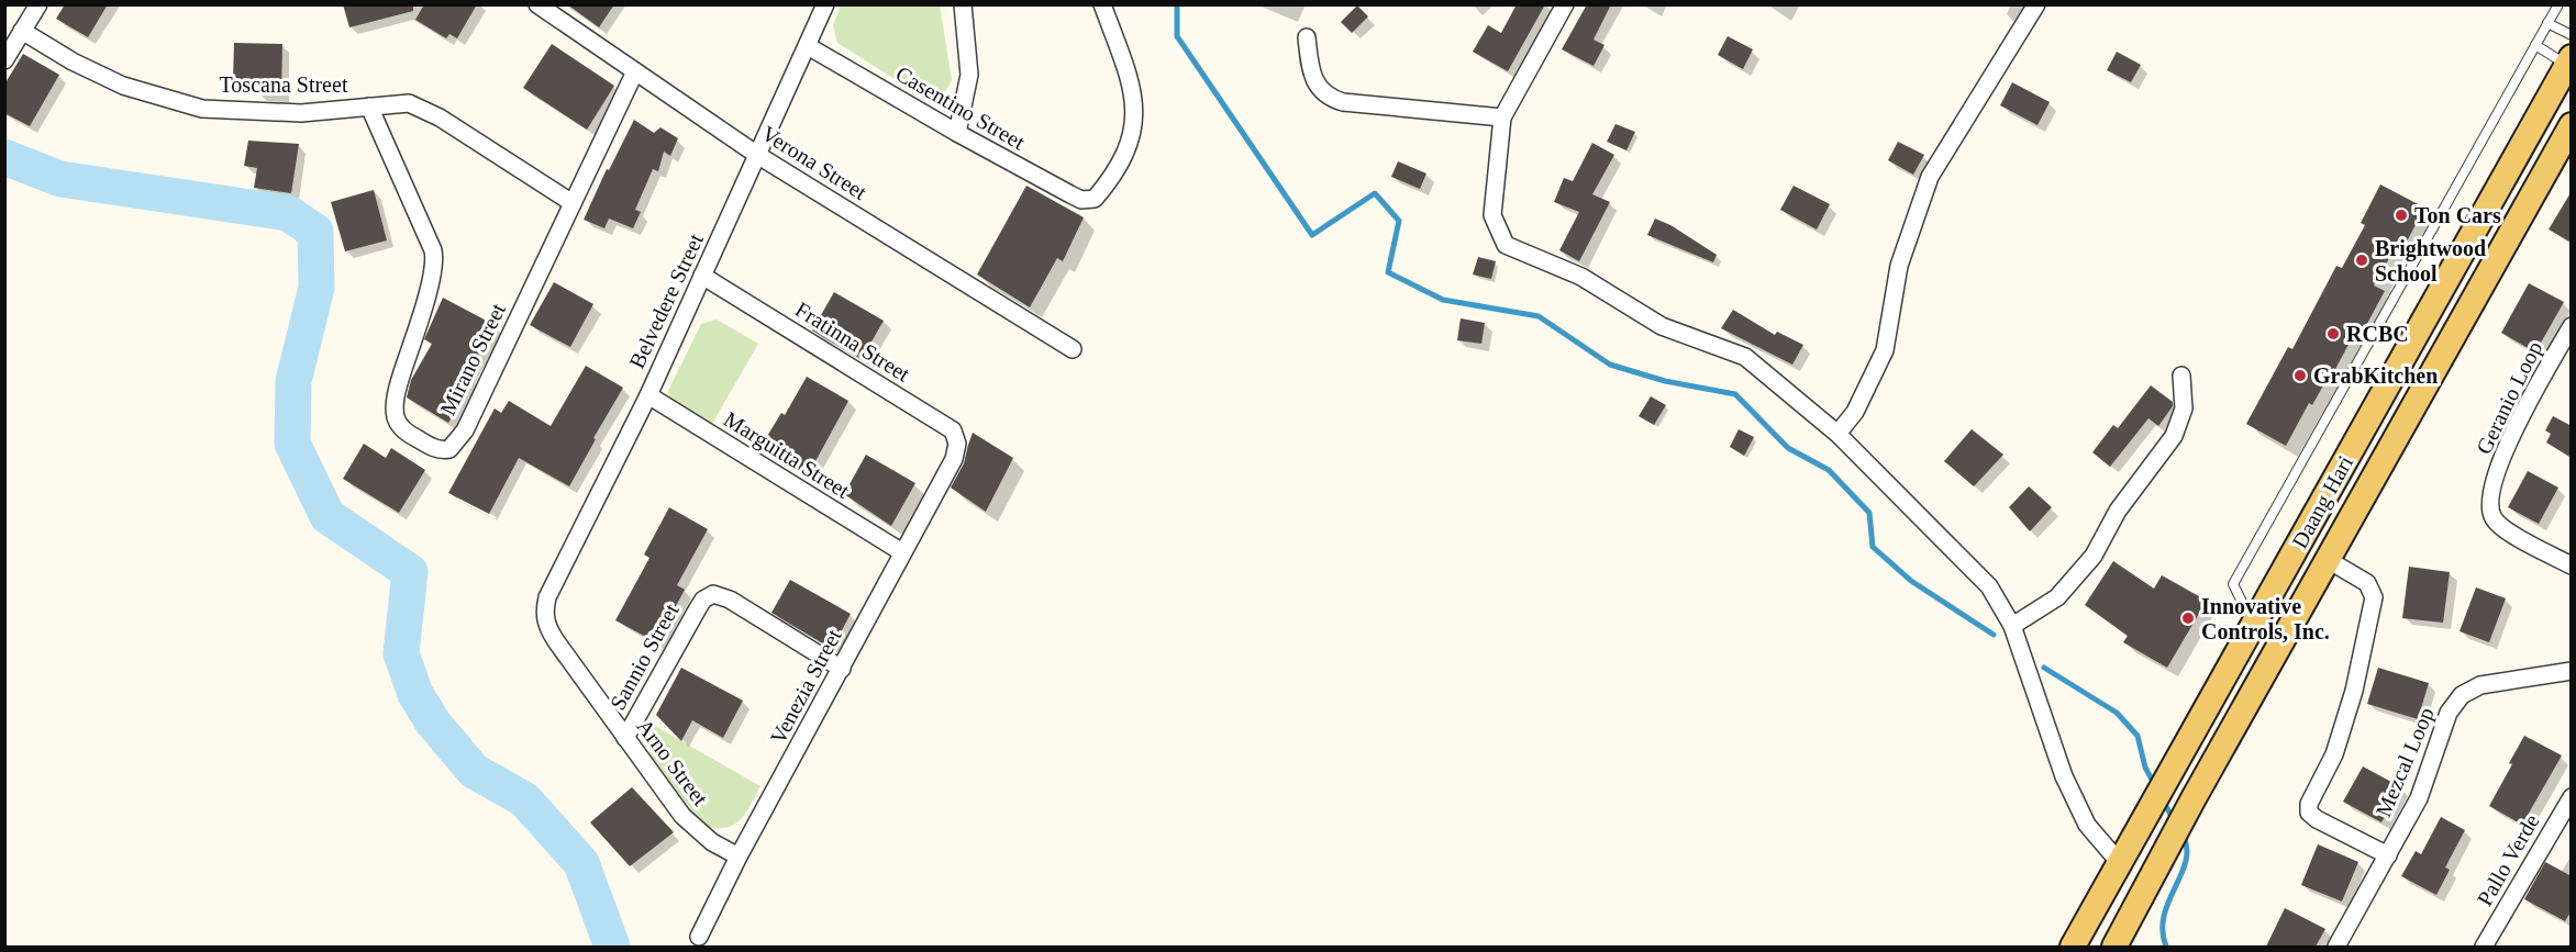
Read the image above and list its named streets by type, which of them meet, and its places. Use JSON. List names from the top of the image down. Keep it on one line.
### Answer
{"streets":{"main road":["Daang Hari"],"street":["Toscana Street","Casentino Street","Verona Street","Belvedere Street","Fratinna Street","Mirano Street","Geranio Loop","Marguitta Street","Sannio Street","Venezia Street","Arno Street","Mezcal Loop","Pallo Verde"]},"crossings":[["Toscana Street","Mirano Street"],["Casentino Street","Belvedere Street"],["Verona Street","Belvedere Street"],["Verona Street","Mirano Street"],["Belvedere Street","Fratinna Street"],["Belvedere Street","Marguitta Street"],["Belvedere Street","Arno Street"],["Fratinna Street","Venezia Street"],["Marguitta Street","Venezia Street"],["Sannio Street","Venezia Street"],["Sannio Street","Arno Street"],["Venezia Street","Arno Street"]],"places":["Ton Cars","Brightwood School","RCBC","GrabKitchen","Innovative Controls, Inc."]}
